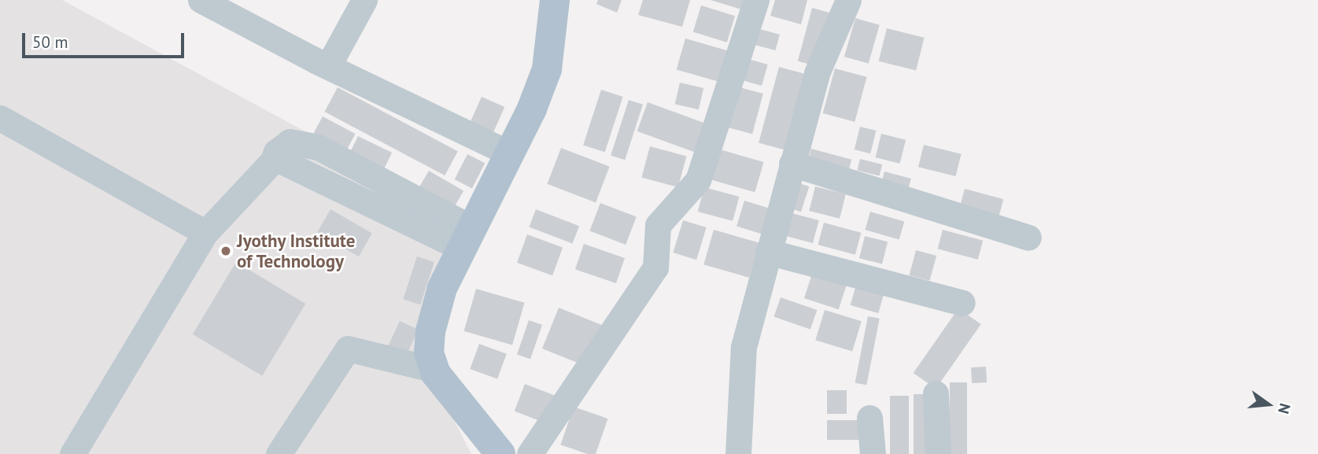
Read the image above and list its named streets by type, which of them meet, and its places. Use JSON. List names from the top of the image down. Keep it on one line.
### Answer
{"places":["Jyothy Institute of Technology"],"scale_bar":"50 m","north":"right"}
